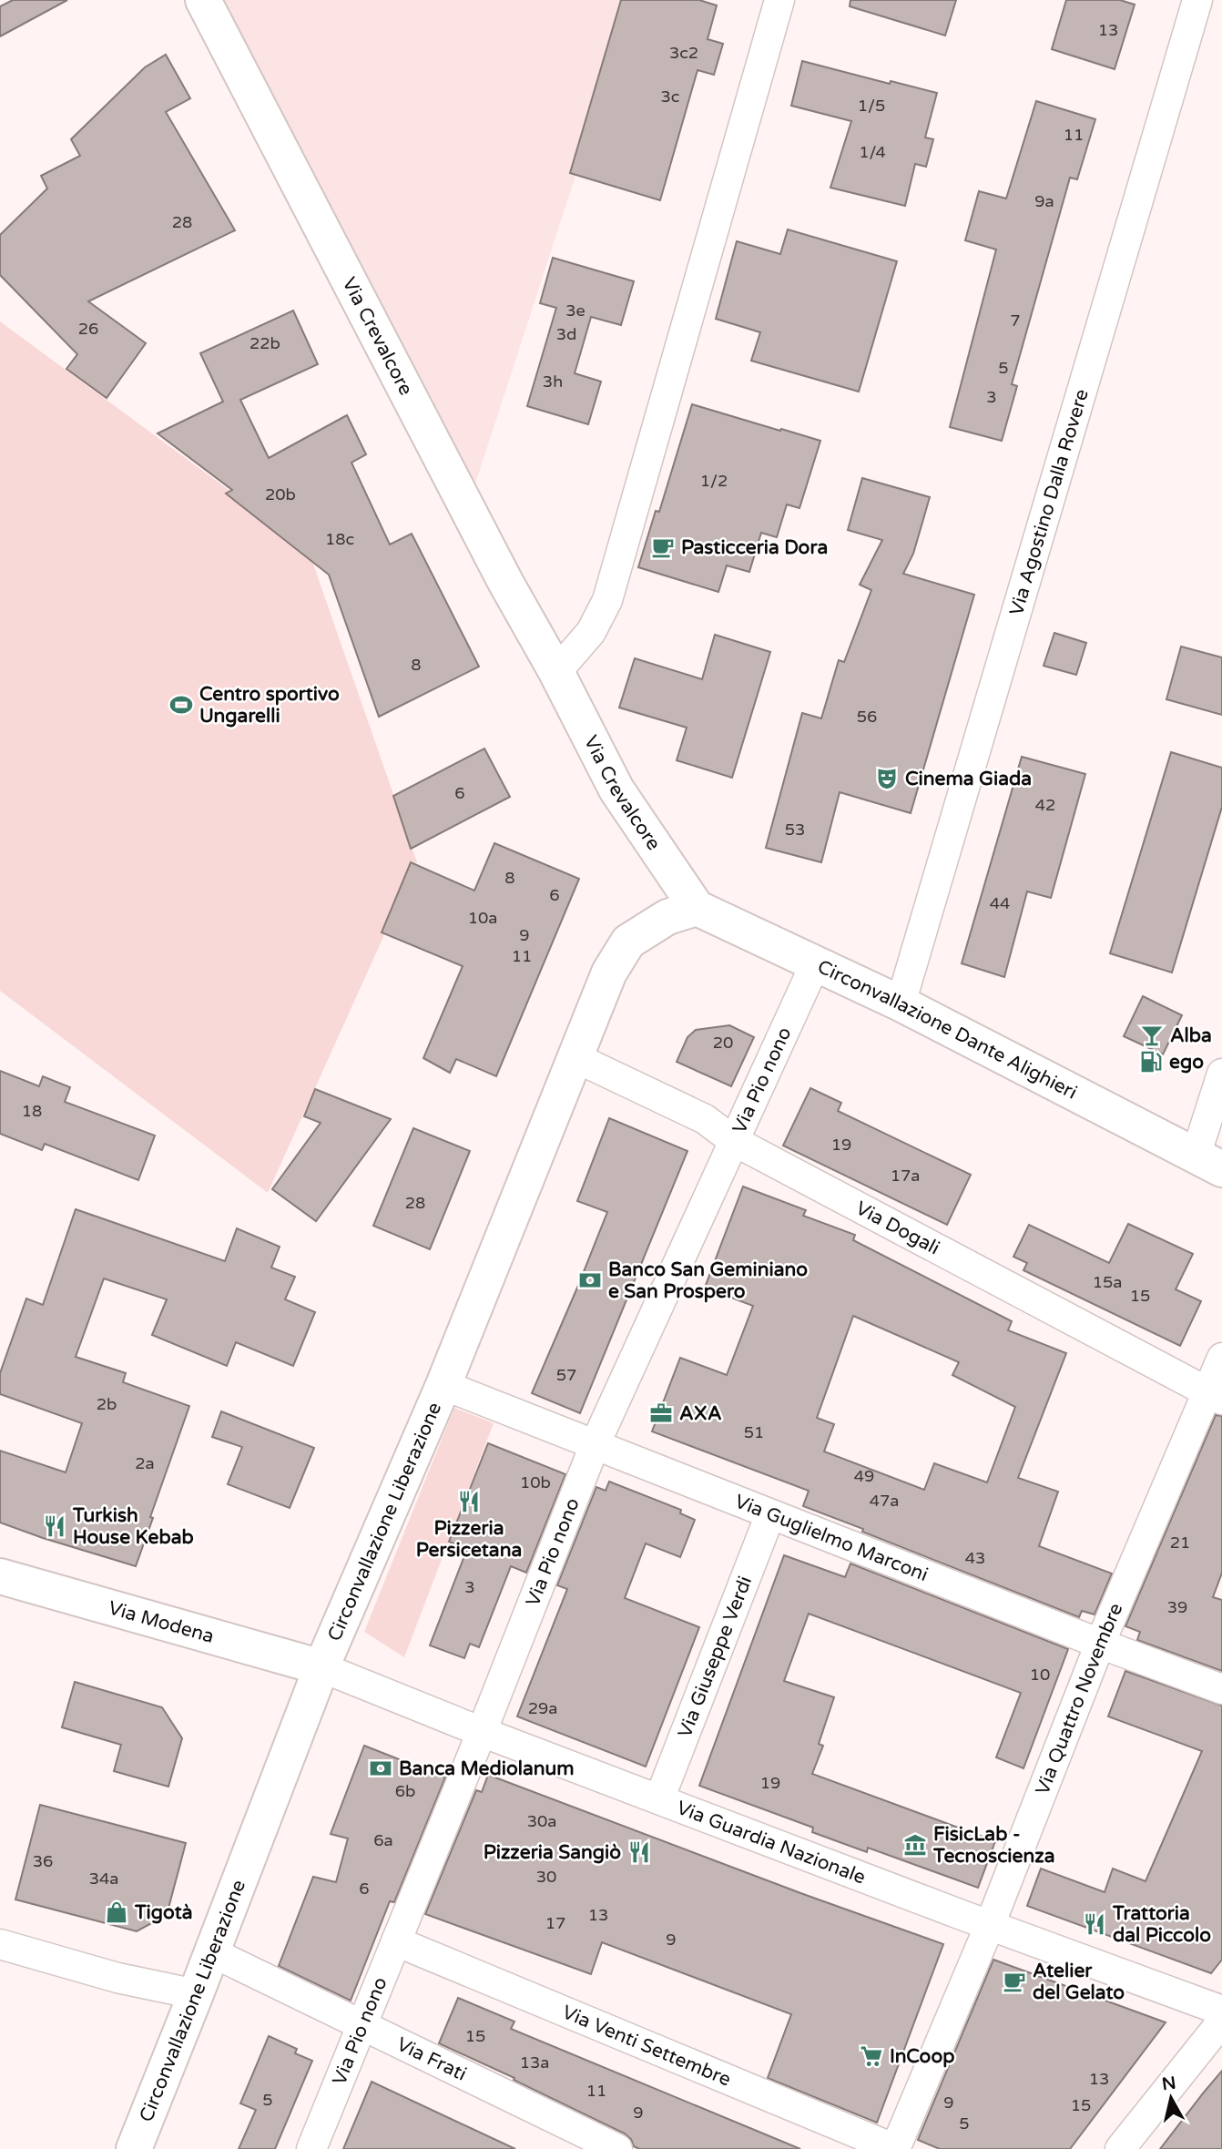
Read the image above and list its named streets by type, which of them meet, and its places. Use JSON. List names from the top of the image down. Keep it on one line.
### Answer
{"streets":{"main road":["Via Crevalcore","Circonvallazione Dante Alighieri","Circonvallazione Liberazione","Via Modena"],"street":["Via Agostino Dalla Rovere","Via Pio nono","Via Dogali","Via Guglielmo Marconi","Via Giuseppe Verdi","Via Quattro Novembre","Via Guardia Nazionale","Via Venti Settembre","Via Frati"]},"crossings":[["Via Crevalcore","Circonvallazione Dante Alighieri"],["Via Crevalcore","Circonvallazione Liberazione"],["Via Agostino Dalla Rovere","Circonvallazione Dante Alighieri"],["Circonvallazione Dante Alighieri","Via Pio nono"],["Circonvallazione Dante Alighieri","Circonvallazione Liberazione"],["Via Pio nono","Via Dogali"],["Via Pio nono","Via Guglielmo Marconi"],["Via Pio nono","Via Guardia Nazionale"],["Via Pio nono","Via Venti Settembre"],["Via Pio nono","Via Frati"],["Via Dogali","Circonvallazione Liberazione"],["Via Dogali","Via Quattro Novembre"],["Circonvallazione Liberazione","Via Guglielmo Marconi"],["Circonvallazione Liberazione","Via Modena"],["Circonvallazione Liberazione","Via Guardia Nazionale"],["Circonvallazione Liberazione","Via Frati"],["Via Guglielmo Marconi","Via Giuseppe Verdi"],["Via Guglielmo Marconi","Via Quattro Novembre"],["Via Modena","Via Guardia Nazionale"],["Via Giuseppe Verdi","Via Guardia Nazionale"],["Via Quattro Novembre","Via Guardia Nazionale"],["Via Quattro Novembre","Via Venti Settembre"]],"places":{"cafe":["Pasticceria Dora","Atelier del Gelato"],"sports":["Centro sportivo Ungarelli"],"theatre":["Cinema Giada"],"bar":["Alba"],"fuel station":["ego"],"bank":["Banco San Geminiano e San Prospero","Banca Mediolanum"],"office":["AXA"],"restaurant":["Pizzeria Persicetana","Turkish House Kebab","Pizzeria Sangiò","Trattoria dal Piccolo"],"museum":["FisicLab - Tecnoscienza"],"shop":["Tigotà"],"supermarket":["InCoop"]},"house_numbers":["13","3c2","3c","1/5","11","1/4","9a","28","3e","7","26","3d","22b","5","3h","3","1/2","20b","18c","8","56","6","42","53","8","6","44","10a","9","11","20","18","19","17a","28","15a","15","57","2b","51","2a","49","10b","47a","21","43","3","39","10","29a","19","6b","30a","6a","36","30","34a","6","13","17","9","15","13a","13","11","5","9","15","9","5"],"north":"top"}
